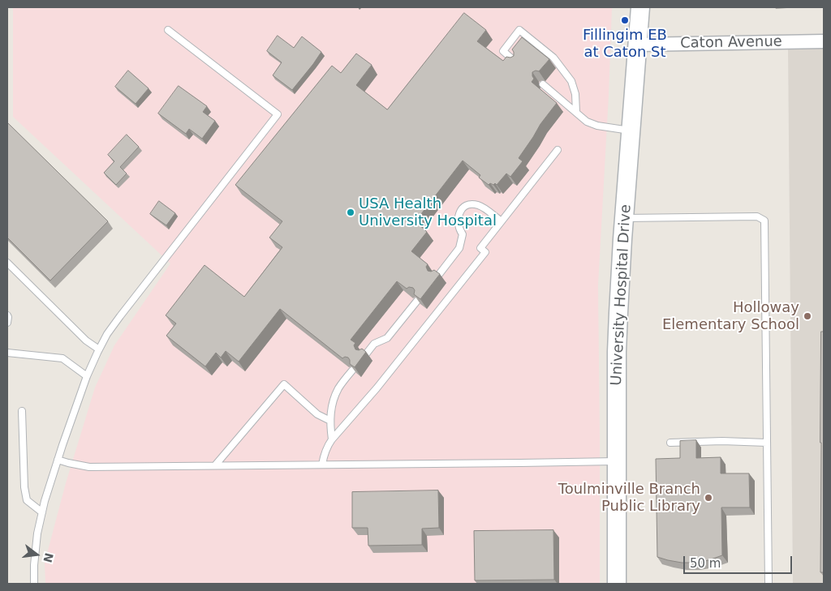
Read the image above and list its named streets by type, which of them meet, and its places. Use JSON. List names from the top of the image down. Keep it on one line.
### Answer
{"streets":{"street":["Caton Avenue","University Hospital Drive"]},"crossings":[["Caton Avenue","University Hospital Drive"]],"places":["Fillingim EB at Caton St","USA Health University Hospital","Holloway Elementary School","Toulminville Branch Public Library"],"scale_bar":"50 m","north":"right"}
